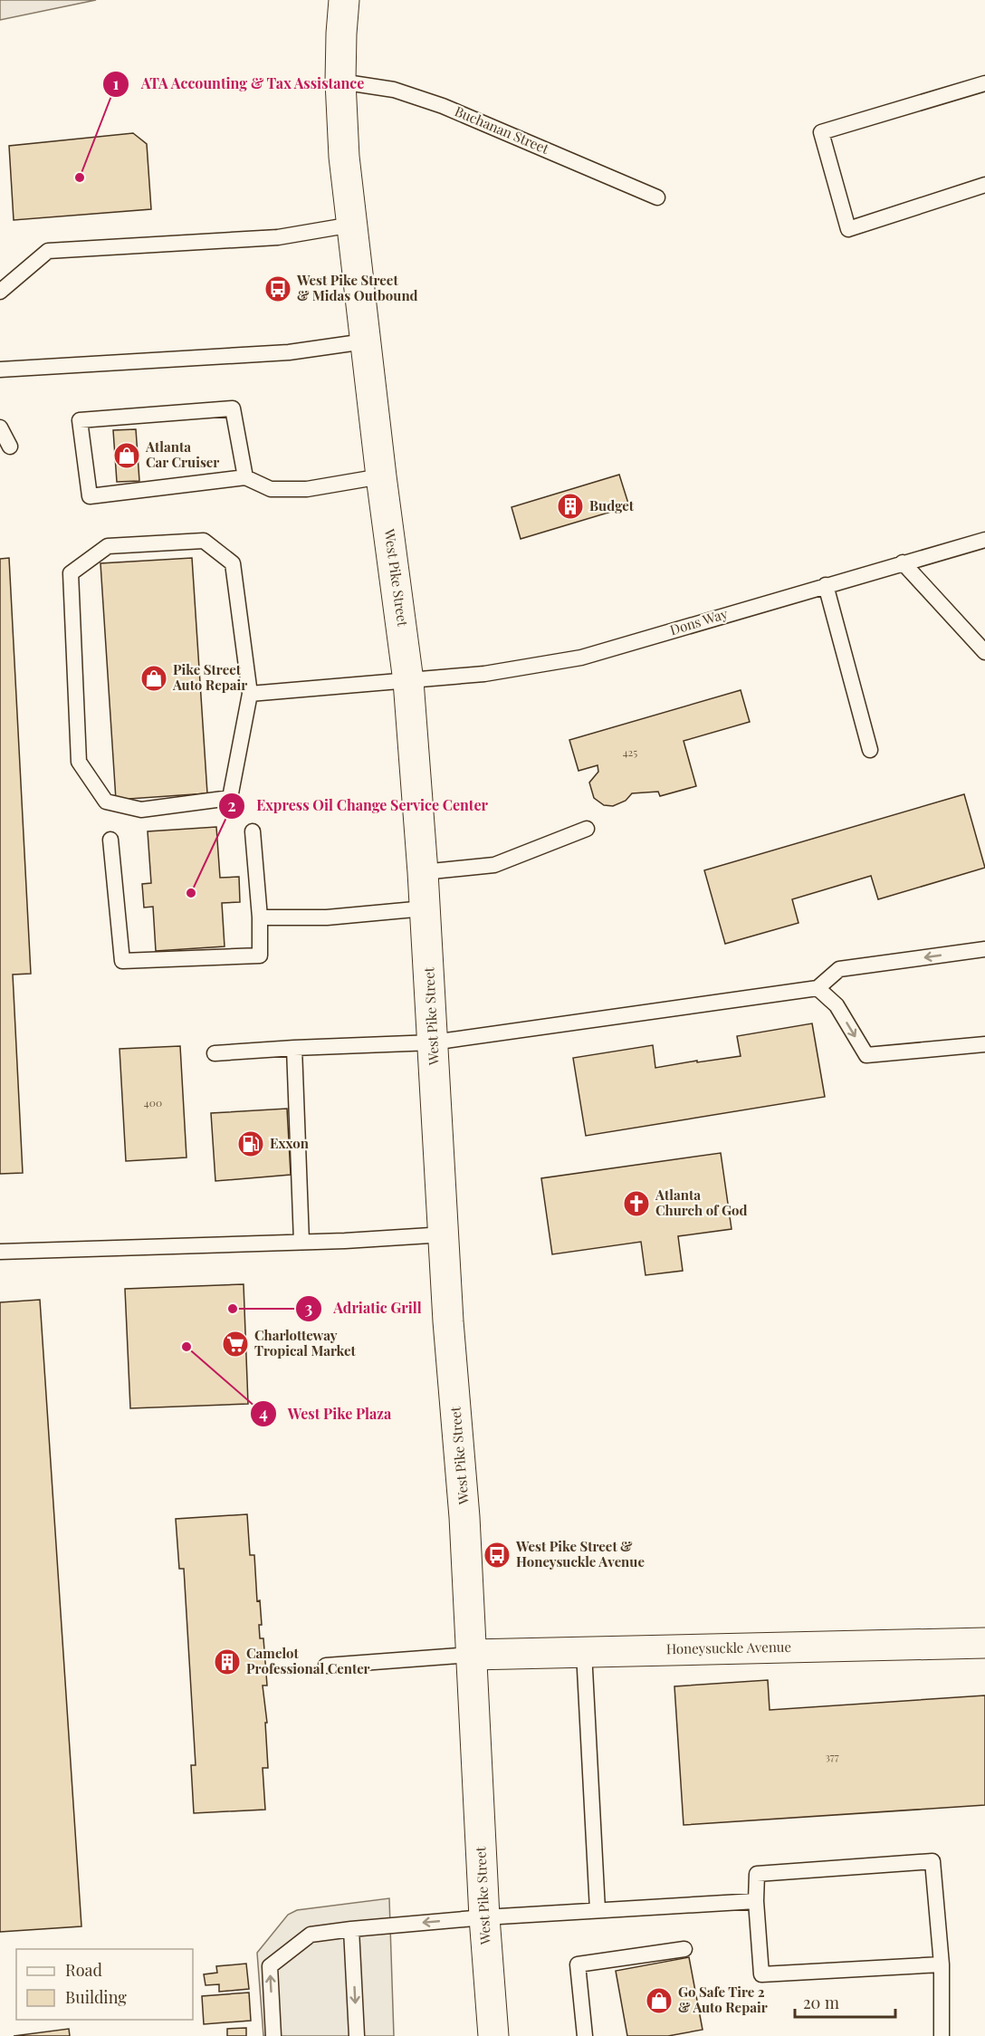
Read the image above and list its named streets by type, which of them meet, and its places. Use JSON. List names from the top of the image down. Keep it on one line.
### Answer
{"streets":{"main road":["West Pike Street","Honeysuckle Avenue"],"lane":["Buchanan Street","Dons Way"]},"crossings":[["Buchanan Street","West Pike Street"],["West Pike Street","Dons Way"],["West Pike Street","Honeysuckle Avenue"]],"places":{"other":["ATA Accounting & Tax Assistance","Express Oil Change Service Center","Adriatic Grill","West Pike Plaza"],"bus stop":["West Pike Street & Midas Outbound","West Pike Street & Honeysuckle Avenue"],"shop":["Atlanta Car Cruiser","Pike Street Auto Repair","Go Safe Tire 2 & Auto Repair"],"building":["Budget","Camelot Professional Center"],"fuel station":["Exxon"],"church":["Atlanta Church of God"],"supermarket":["Charlotteway Tropical Market"]},"house_numbers":["425","400","377"],"legend":["Road","Building"],"scale_bar":"20 m"}
